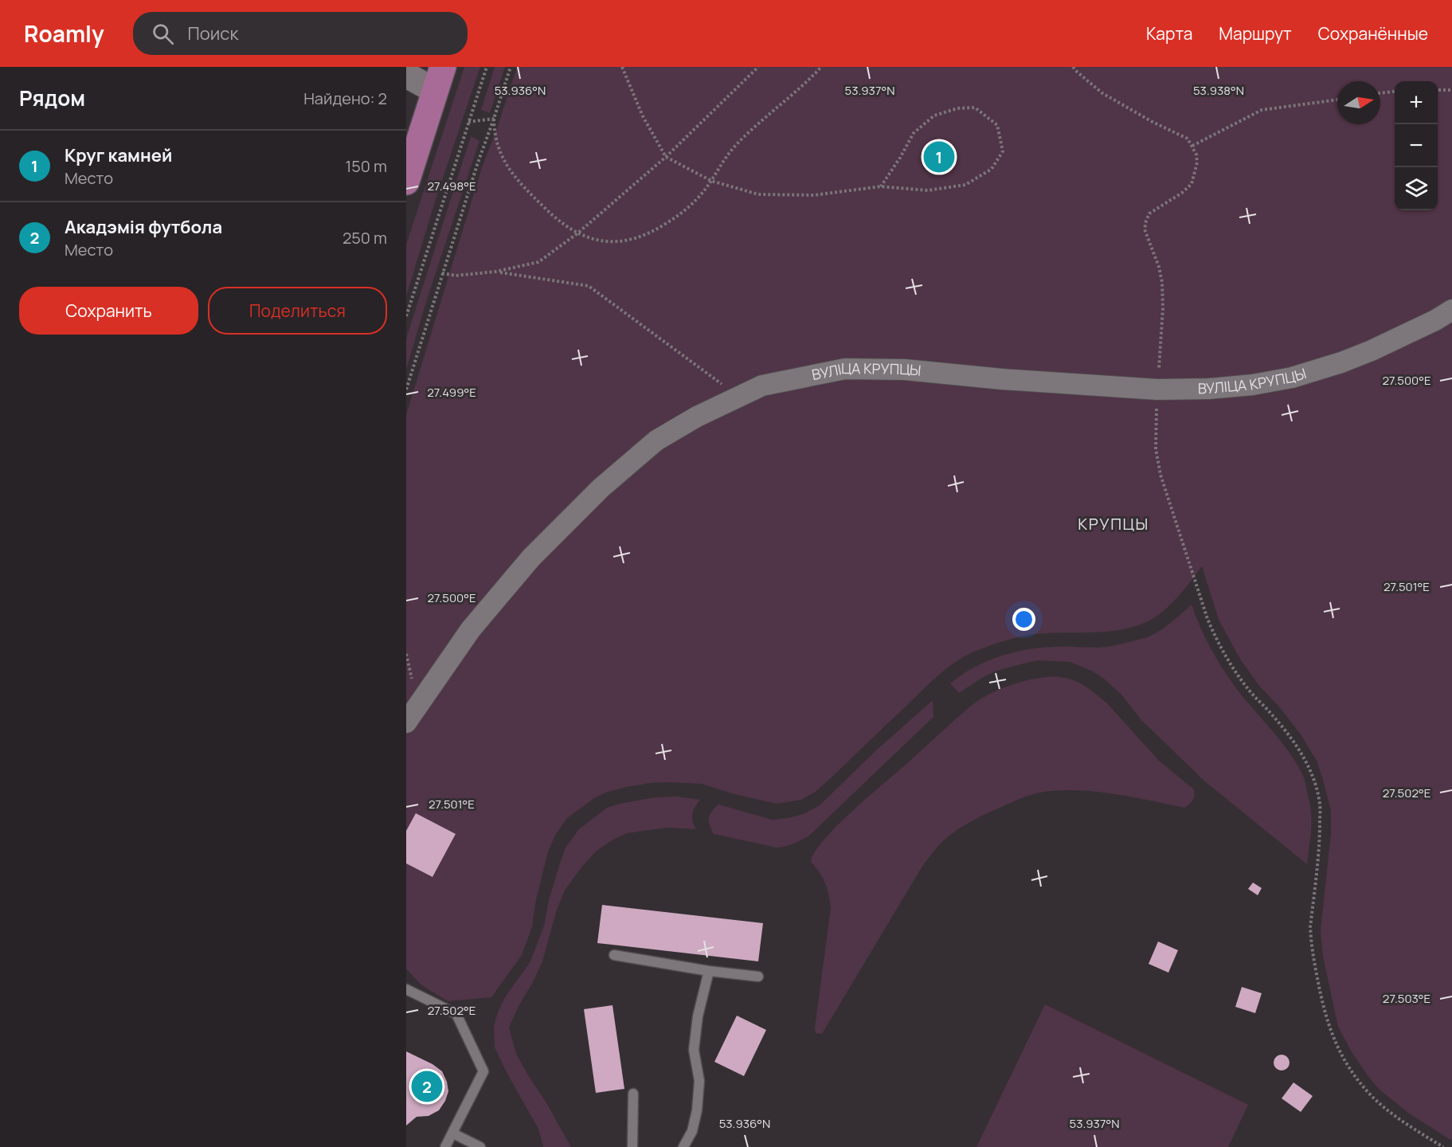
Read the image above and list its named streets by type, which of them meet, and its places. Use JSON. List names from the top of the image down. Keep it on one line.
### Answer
{"streets":{"street":["ВУЛІЦА КРУПЦЫ"]},"districts":["КРУПЦЫ"],"north":"right","page":{"header":"Roamly","search":"Поиск","nav":["Карта","Маршрут","Сохранённые"],"heading":["Рядом","Найдено: 2"],"map_buttons":["+","−"],"list":[{"mark":"1","name":"Круг камней","note":"Место","value":"150 m"},{"mark":"2","name":"Акадэмія футбола","note":"Место","value":"250 m"}],"pins":["1","2"],"buttons":["Сохранить","Поделиться"]},"coordinates":["53.936°N","53.937°N","53.938°N","27.498°E","27.500°E","27.499°E","27.501°E","27.502°E","27.503°E"]}
